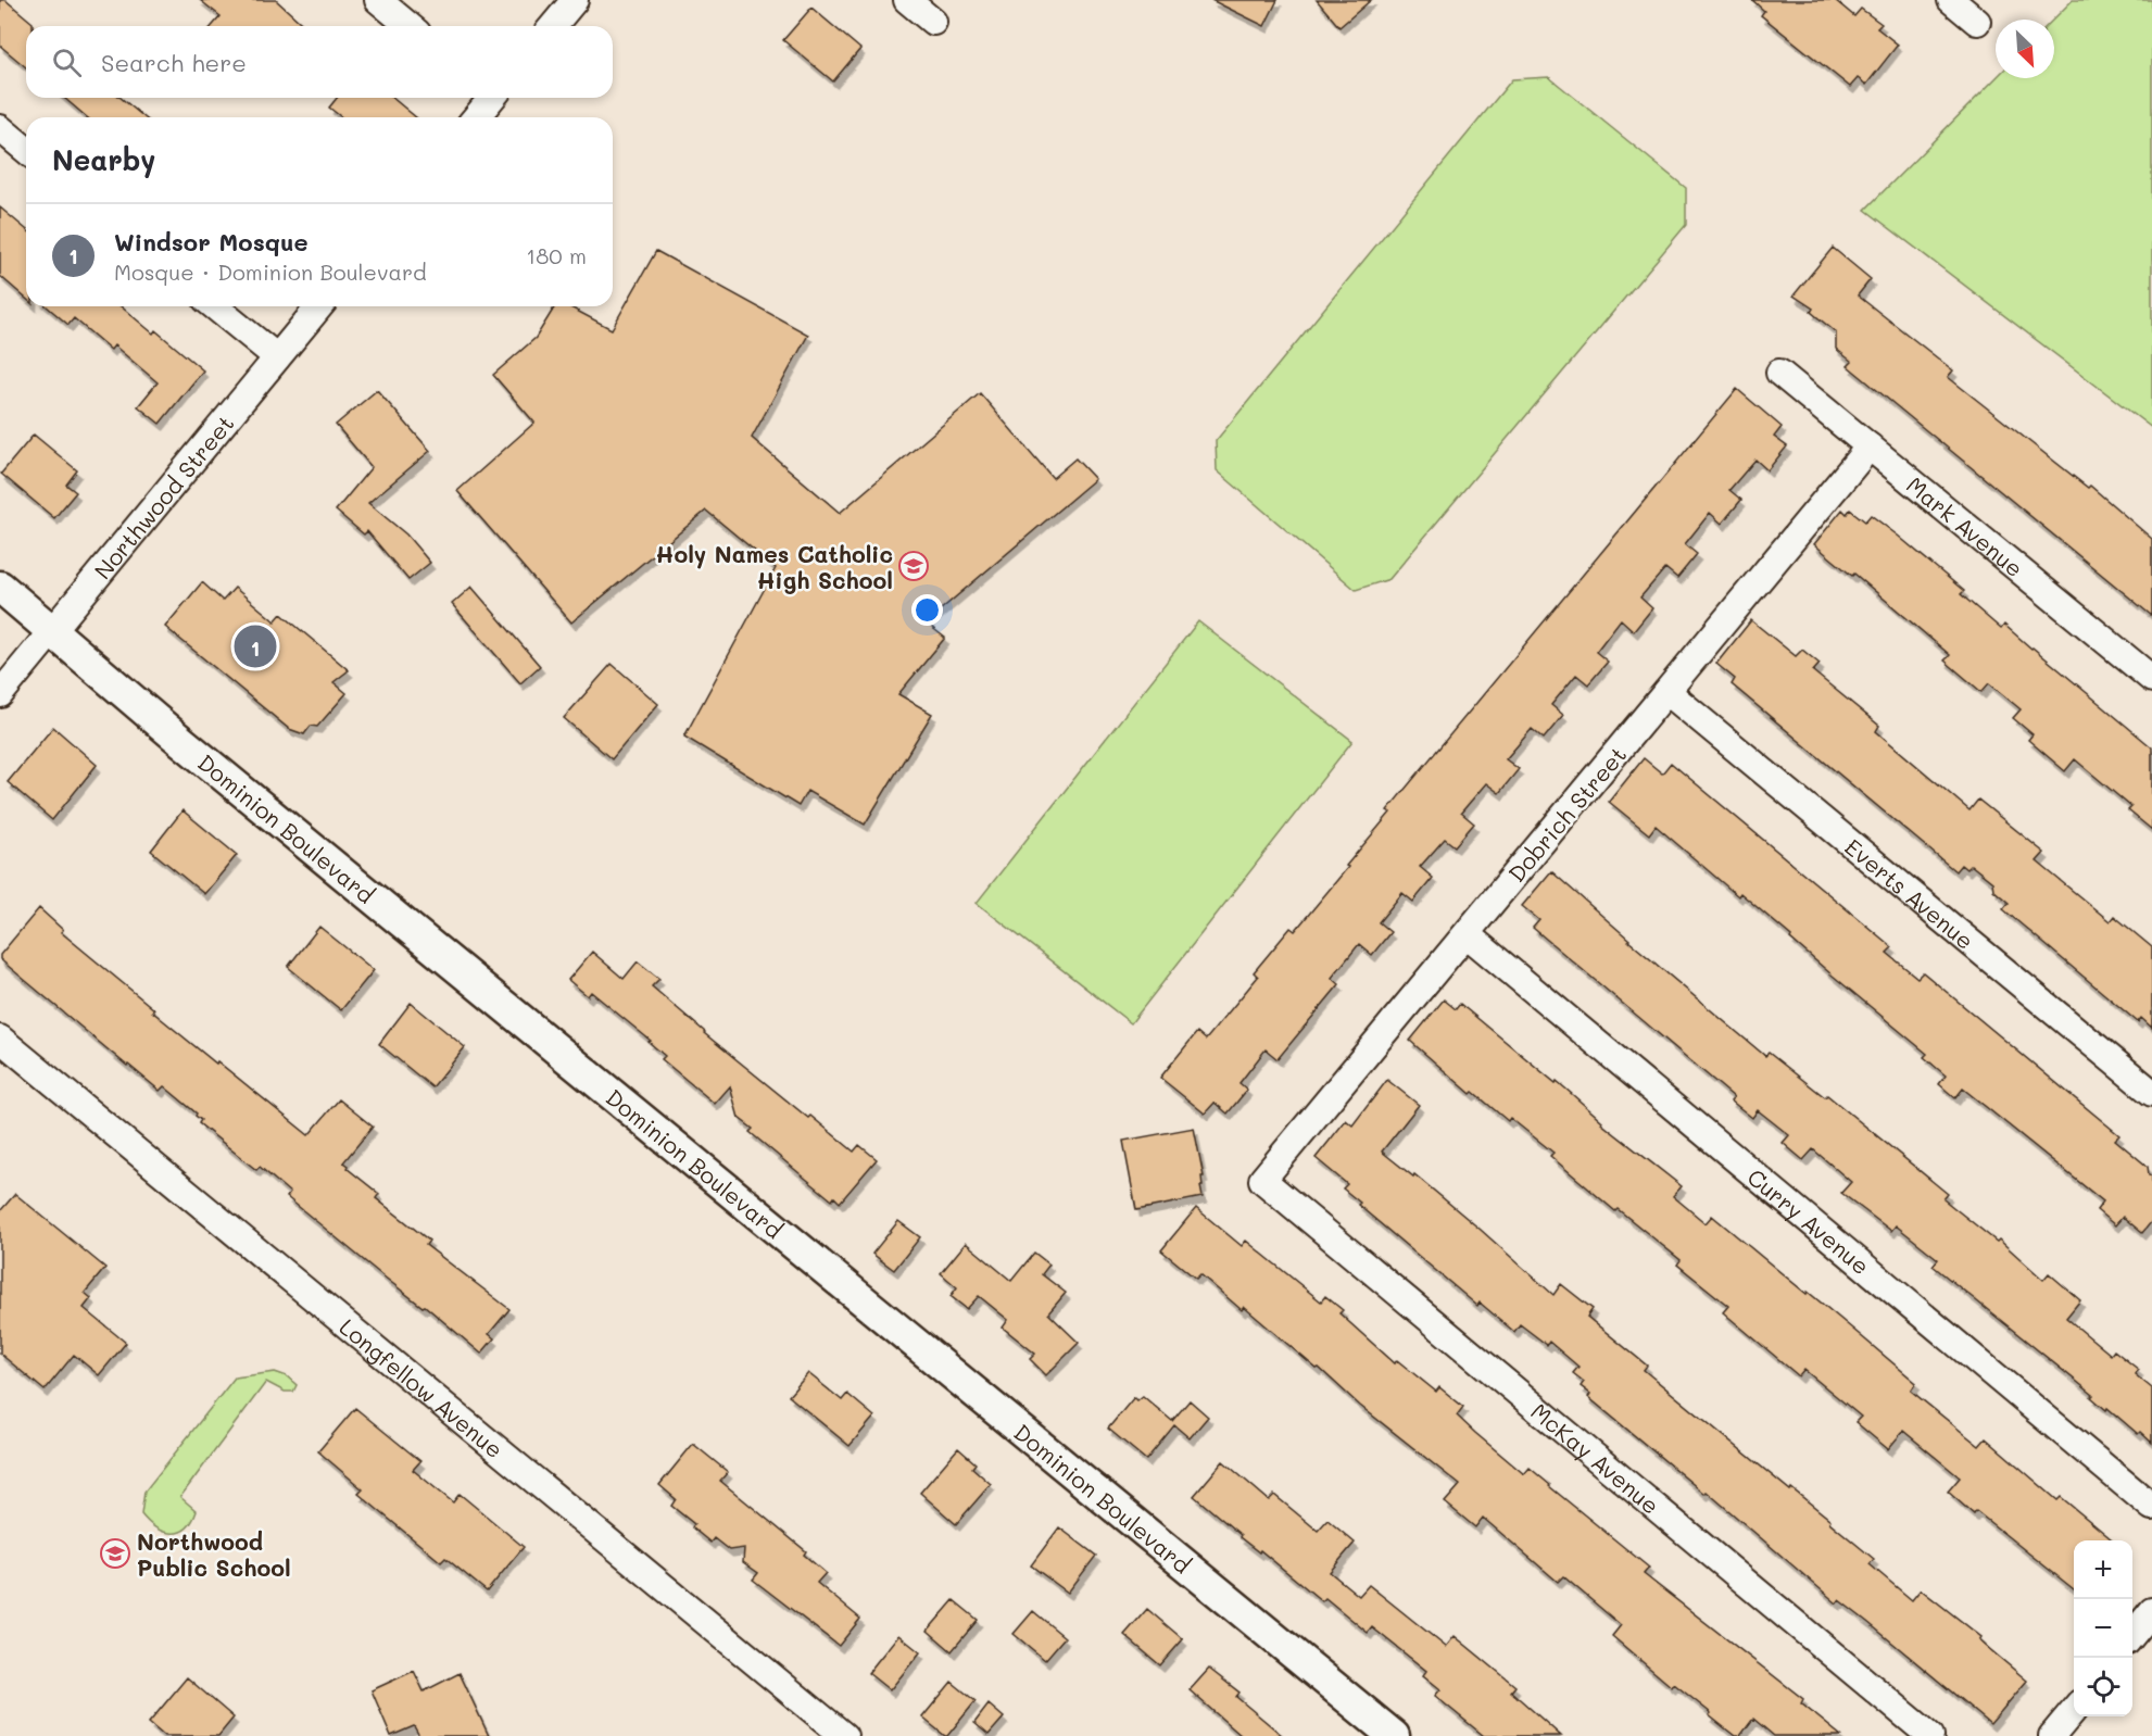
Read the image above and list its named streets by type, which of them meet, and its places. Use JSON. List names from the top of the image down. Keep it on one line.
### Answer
{"streets":{"street":["Northwood Street","Mark Avenue","Dobrich Street","Dominion Boulevard","Everts Avenue","Curry Avenue","Longfellow Avenue","McKay Avenue"]},"crossings":[["Northwood Street","Dominion Boulevard"],["Mark Avenue","Dobrich Street"],["Dobrich Street","Everts Avenue"],["Dobrich Street","Curry Avenue"],["Dobrich Street","McKay Avenue"]],"places":{"school or university":["Holy Names Catholic High School","Northwood Public School"]},"north":"bottom right","page":{"search":"Search here","heading":"Nearby","list":[{"mark":"1","name":"Windsor Mosque","note":"Mosque · Dominion Boulevard","value":"180 m"}],"pins":"1","map_buttons":["+","−"]}}
